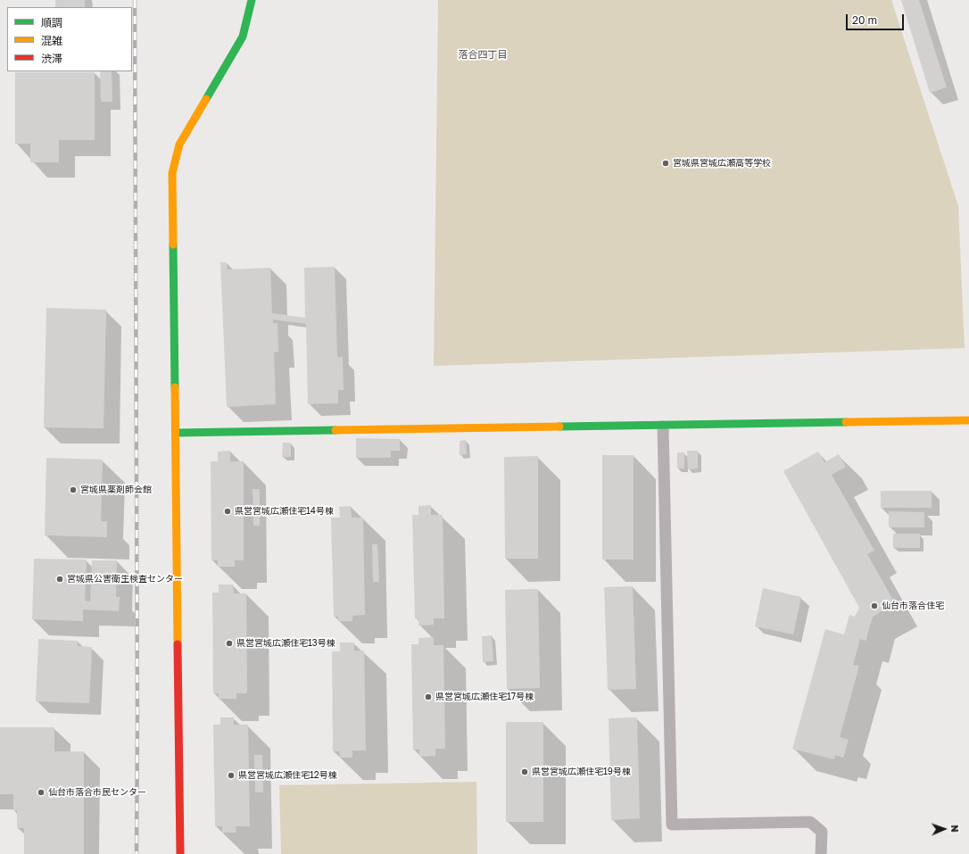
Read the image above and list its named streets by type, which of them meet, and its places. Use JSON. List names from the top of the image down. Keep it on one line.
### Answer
{"districts":["落合四丁目"],"places":["宮城県宮城広瀬高等学校","宮城県薬剤師会館","県営宮城広瀬住宅14号棟","宮城県公害衛生検査センター","仙台市落合住宅","県営宮城広瀬住宅13号棟","県営宮城広瀬住宅17号棟","県営宮城広瀬住宅19号棟","県営宮城広瀬住宅12号棟","仙台市落合市民センター"],"legend":["順調","混雑","渋滞"],"scale_bar":"20 m","north":"right"}
